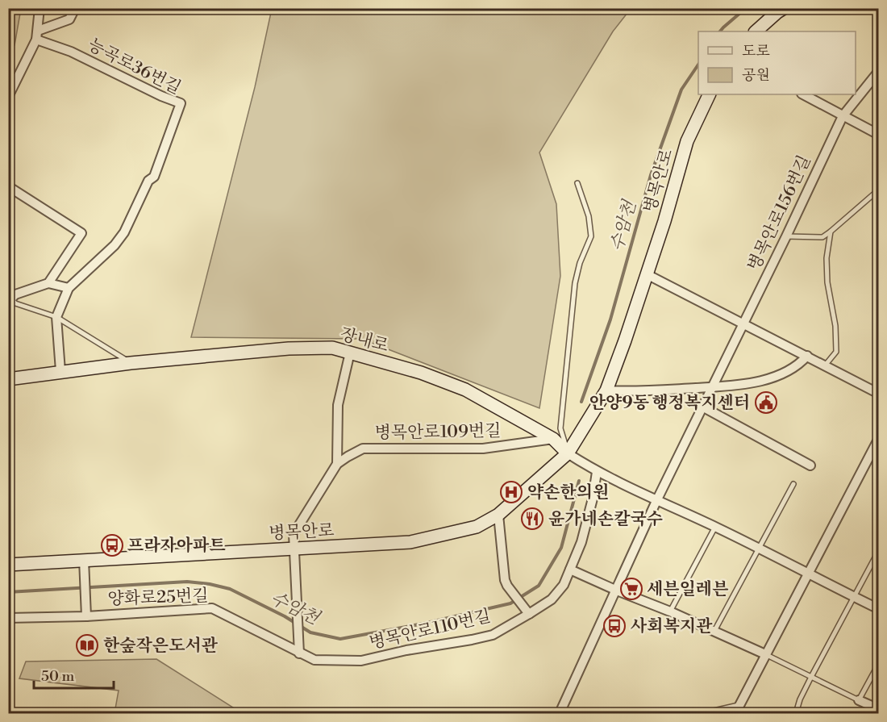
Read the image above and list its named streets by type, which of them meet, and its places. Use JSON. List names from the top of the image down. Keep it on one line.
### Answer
{"streets":{"street":["능곡로36번길","병목안로","병목안로156번길","장내로","병목안로109번길","양화로25번길","병목안로110번길"]},"crossings":[["능곡로36번길","장내로"],["병목안로","장내로"],["병목안로","병목안로109번길"],["장내로","병목안로109번길"],["양화로25번길","병목안로110번길"]],"water":["수암천"],"places":{"public building":["안양9동 행정복지센터"],"hospital":["약손한의원"],"restaurant":["윤가네손칼국수"],"bus stop":["프라자아파트","사회복지관"],"supermarket":["세븐일레븐"],"library":["한숲작은도서관"]},"legend":["도로","공원"],"scale_bar":"50 m"}
